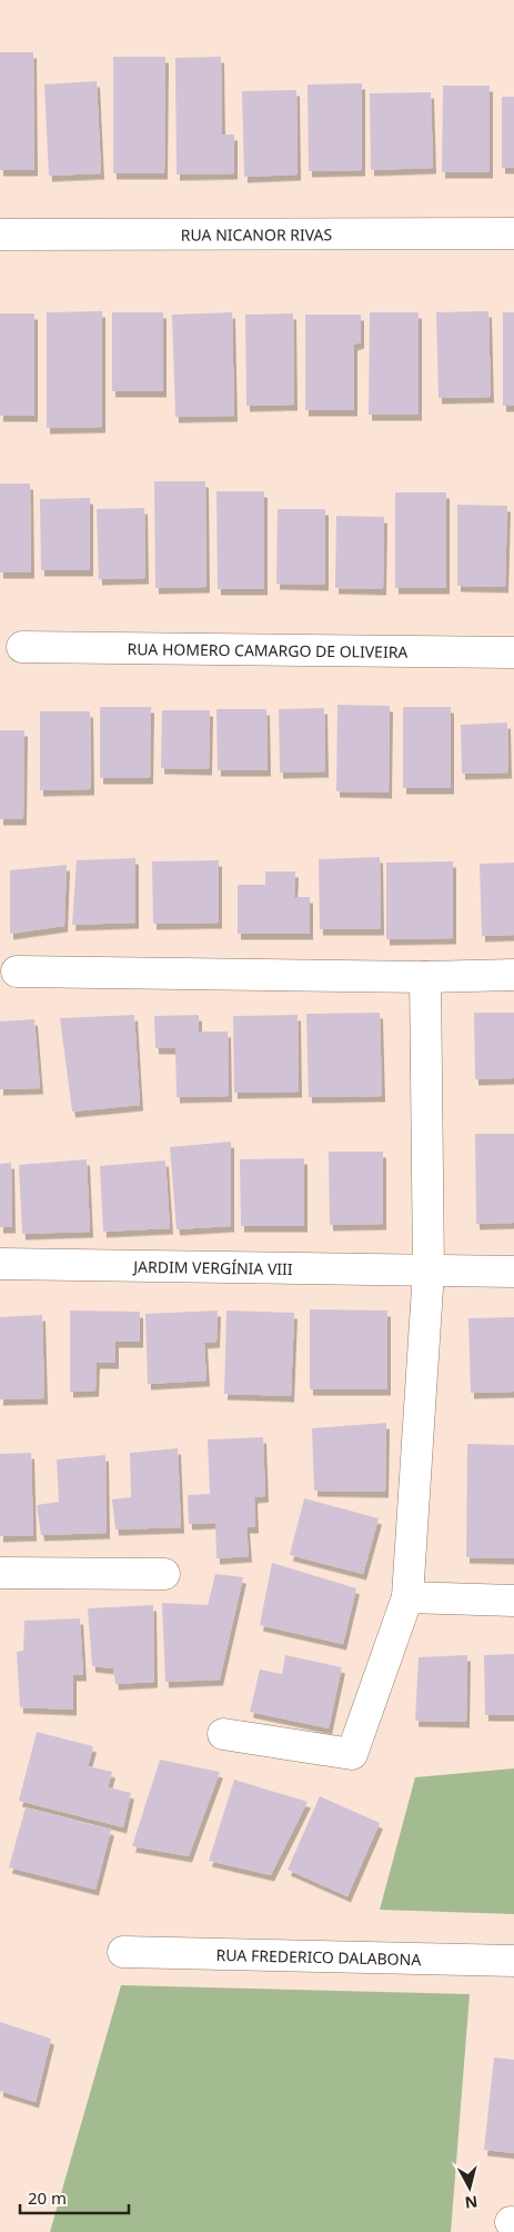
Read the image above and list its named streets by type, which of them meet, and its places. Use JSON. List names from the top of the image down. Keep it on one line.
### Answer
{"streets":{"street":["RUA NICANOR RIVAS","RUA HOMERO CAMARGO DE OLIVEIRA","JARDIM VERGÍNIA VIII","RUA FREDERICO DALABONA"]},"scale_bar":"20 m","north":"bottom"}
